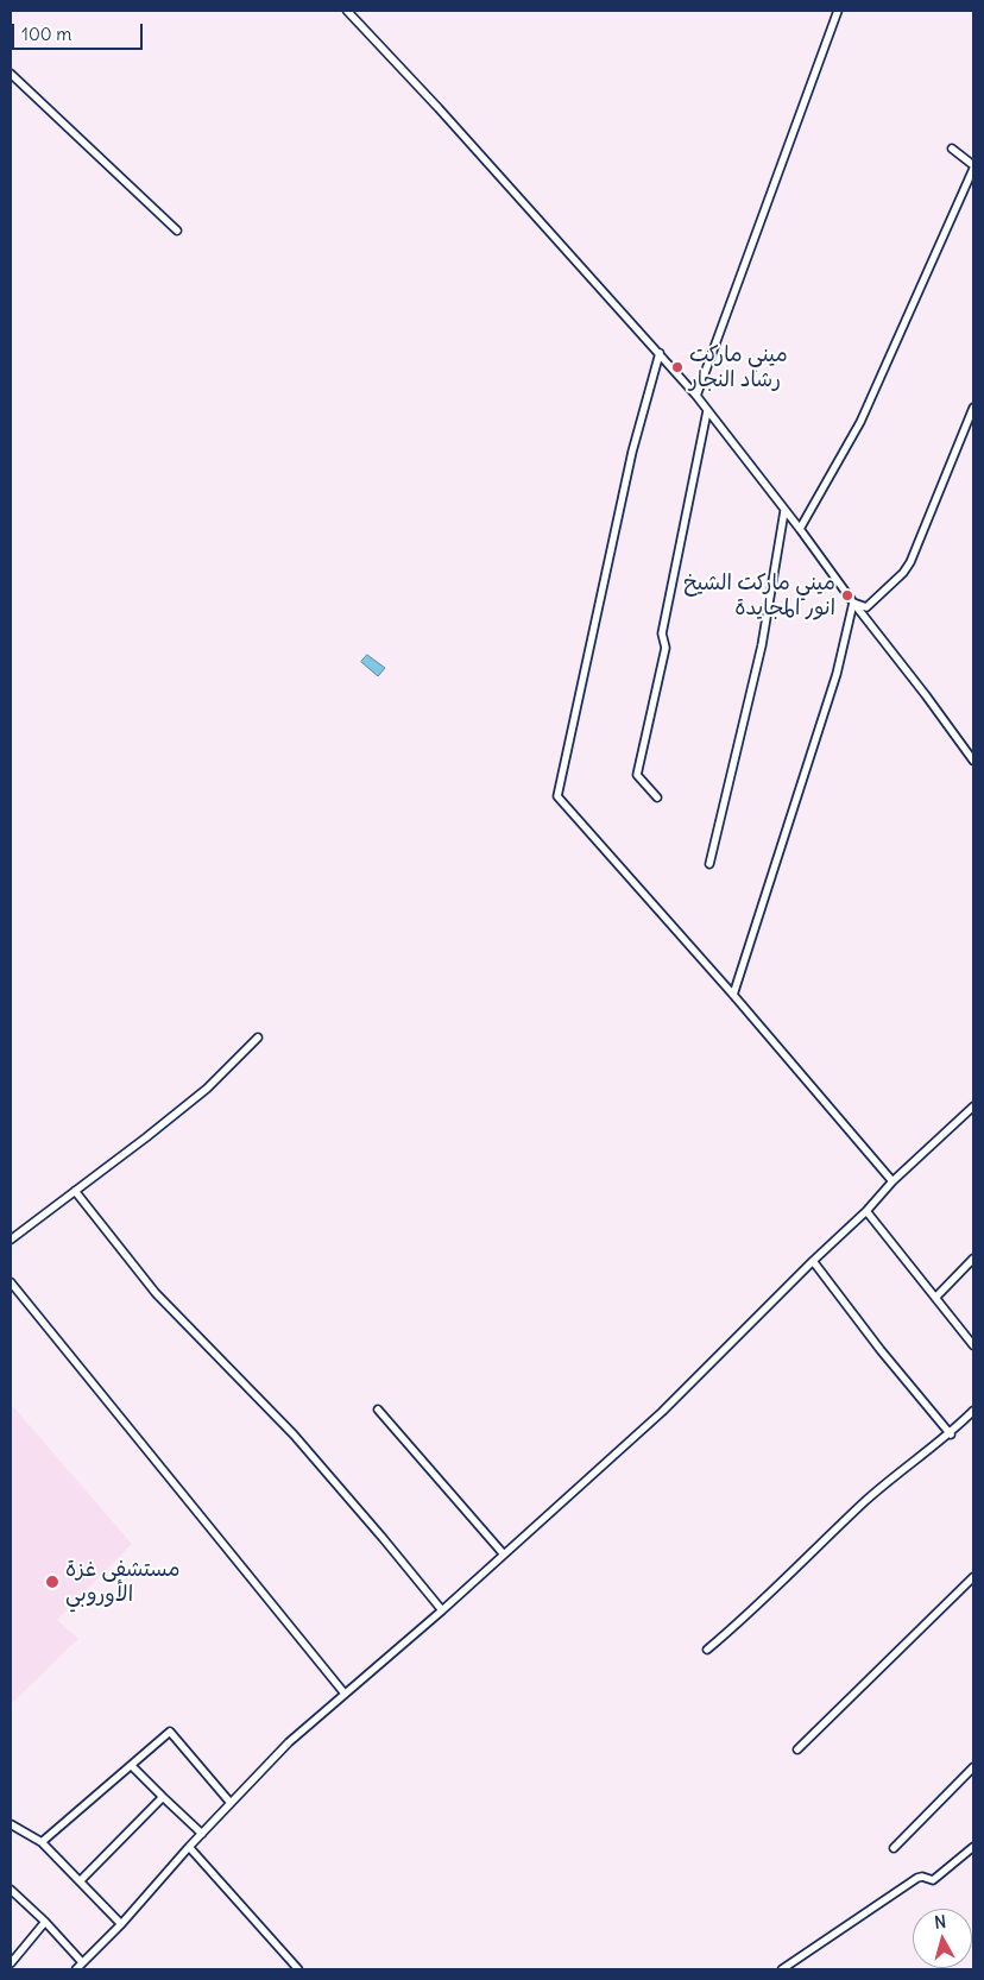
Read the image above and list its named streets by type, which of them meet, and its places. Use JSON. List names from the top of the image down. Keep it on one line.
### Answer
{"places":["ميني ماركت رشاد النجار","ميني ماركت الشيخ انور المجايدة","مستشفى غزة الأوروبي"],"scale_bar":"100 m","north":"top"}
